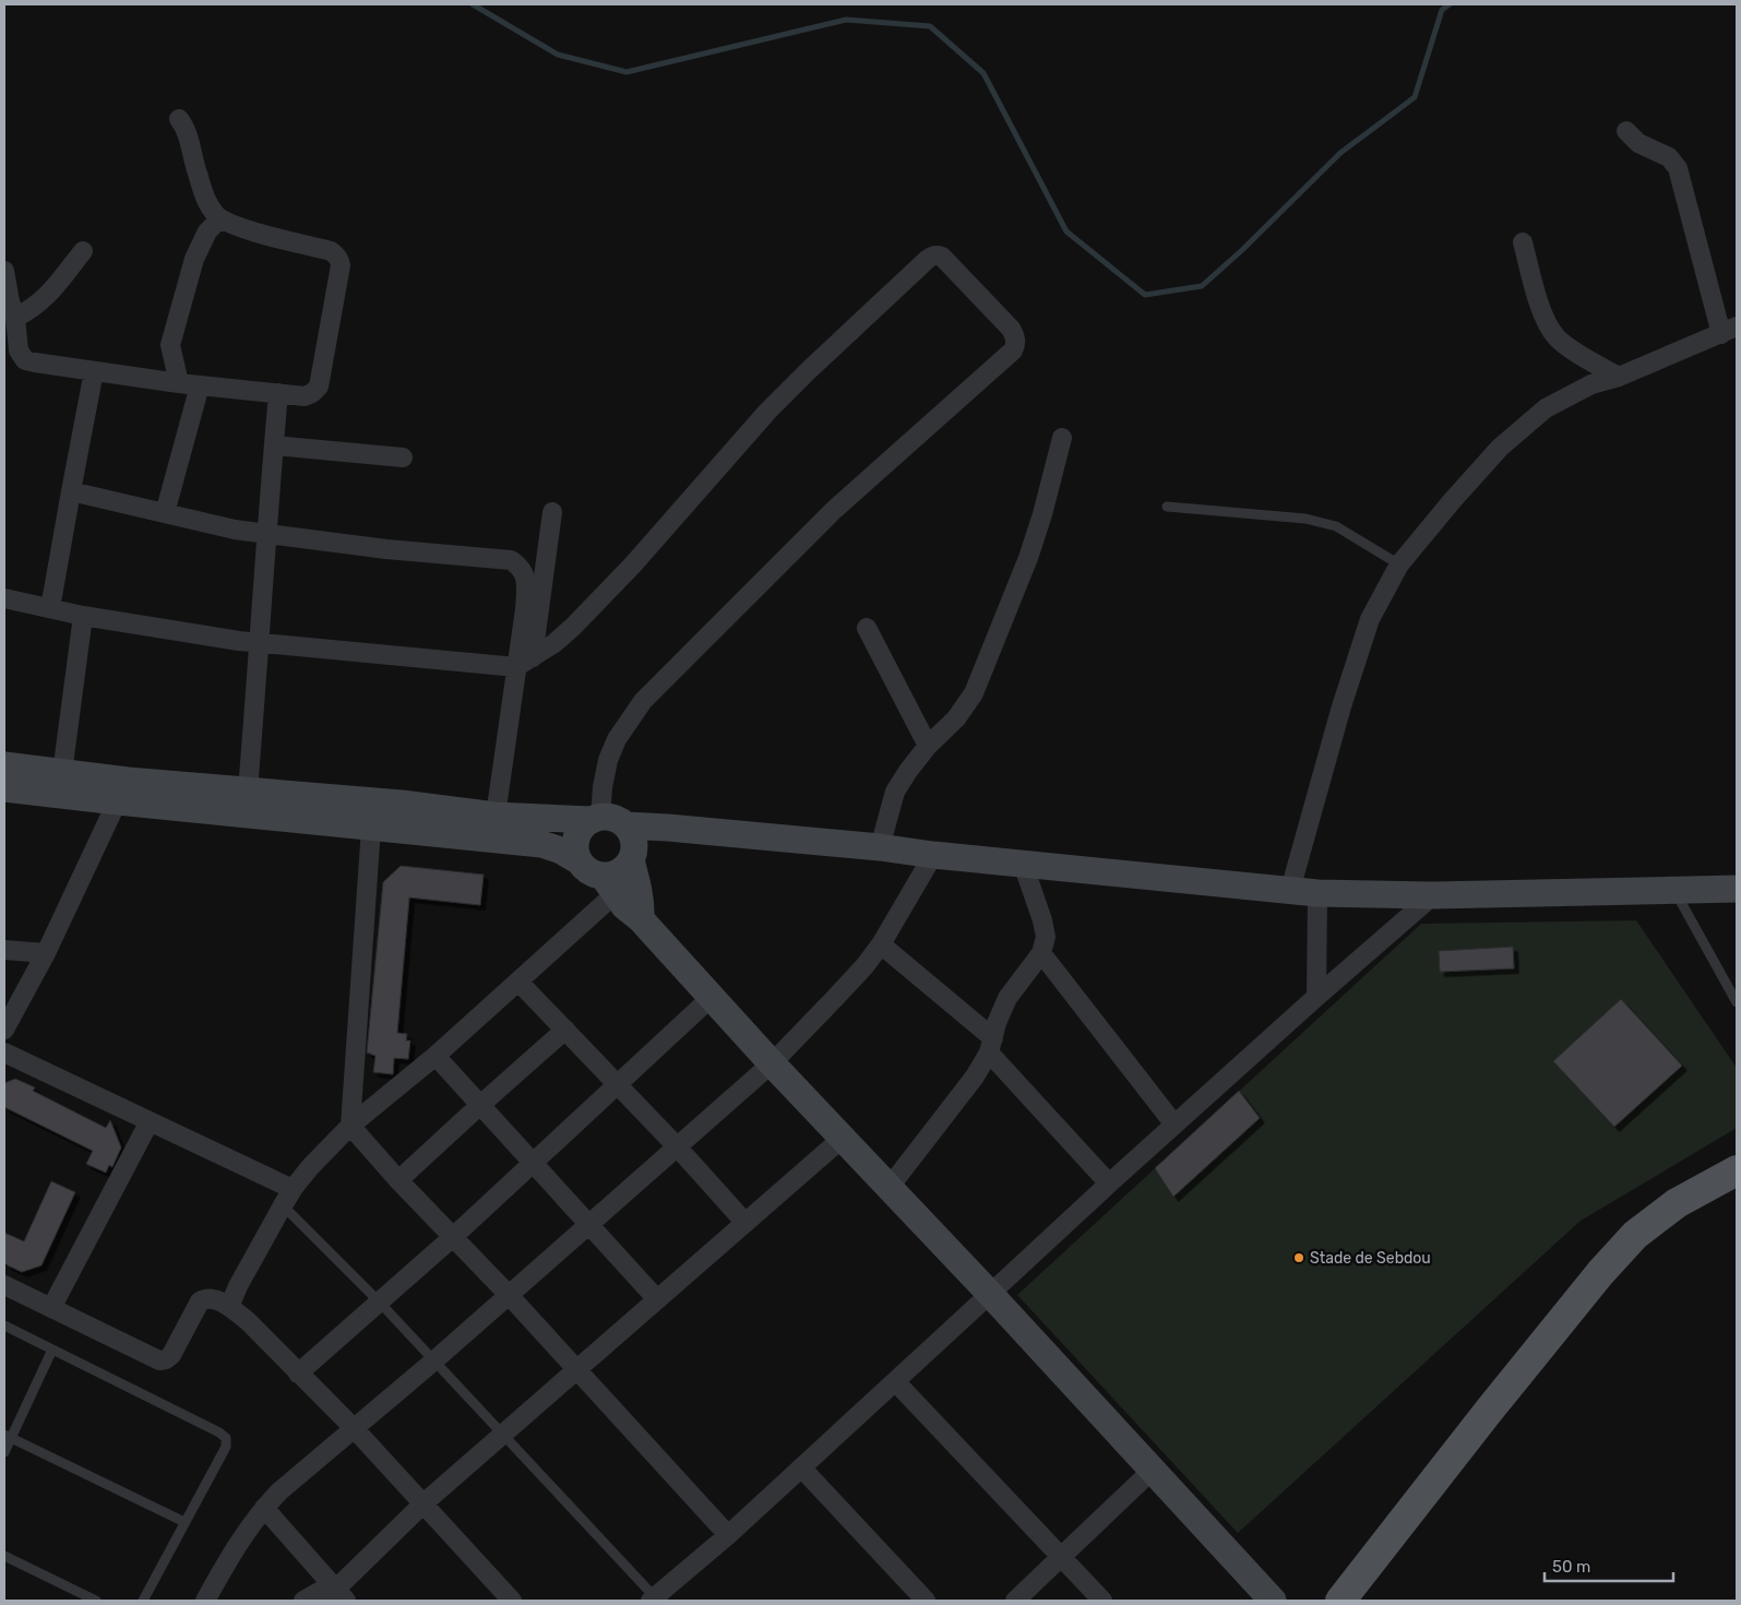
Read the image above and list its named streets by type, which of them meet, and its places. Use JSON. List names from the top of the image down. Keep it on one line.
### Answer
{"places":["Stade de Sebdou"],"scale_bar":"50 m"}
